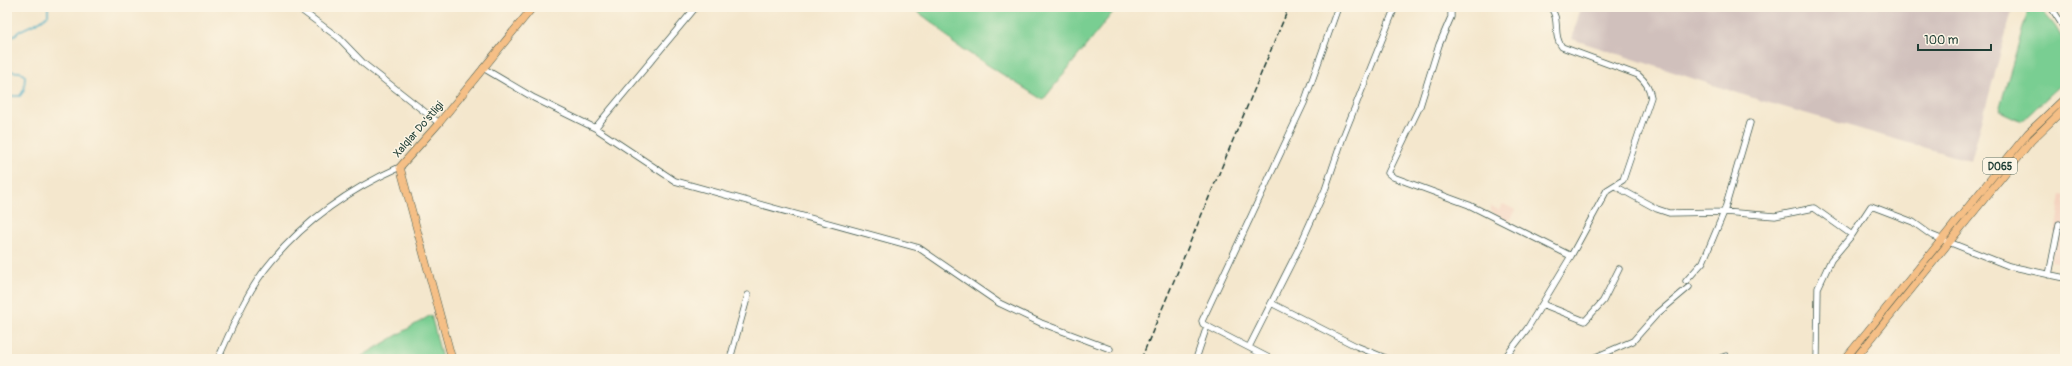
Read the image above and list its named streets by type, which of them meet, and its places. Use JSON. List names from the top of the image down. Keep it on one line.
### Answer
{"streets":{"main road":["Xalqlar Do’stligi","D065"]},"scale_bar":"100 m"}
